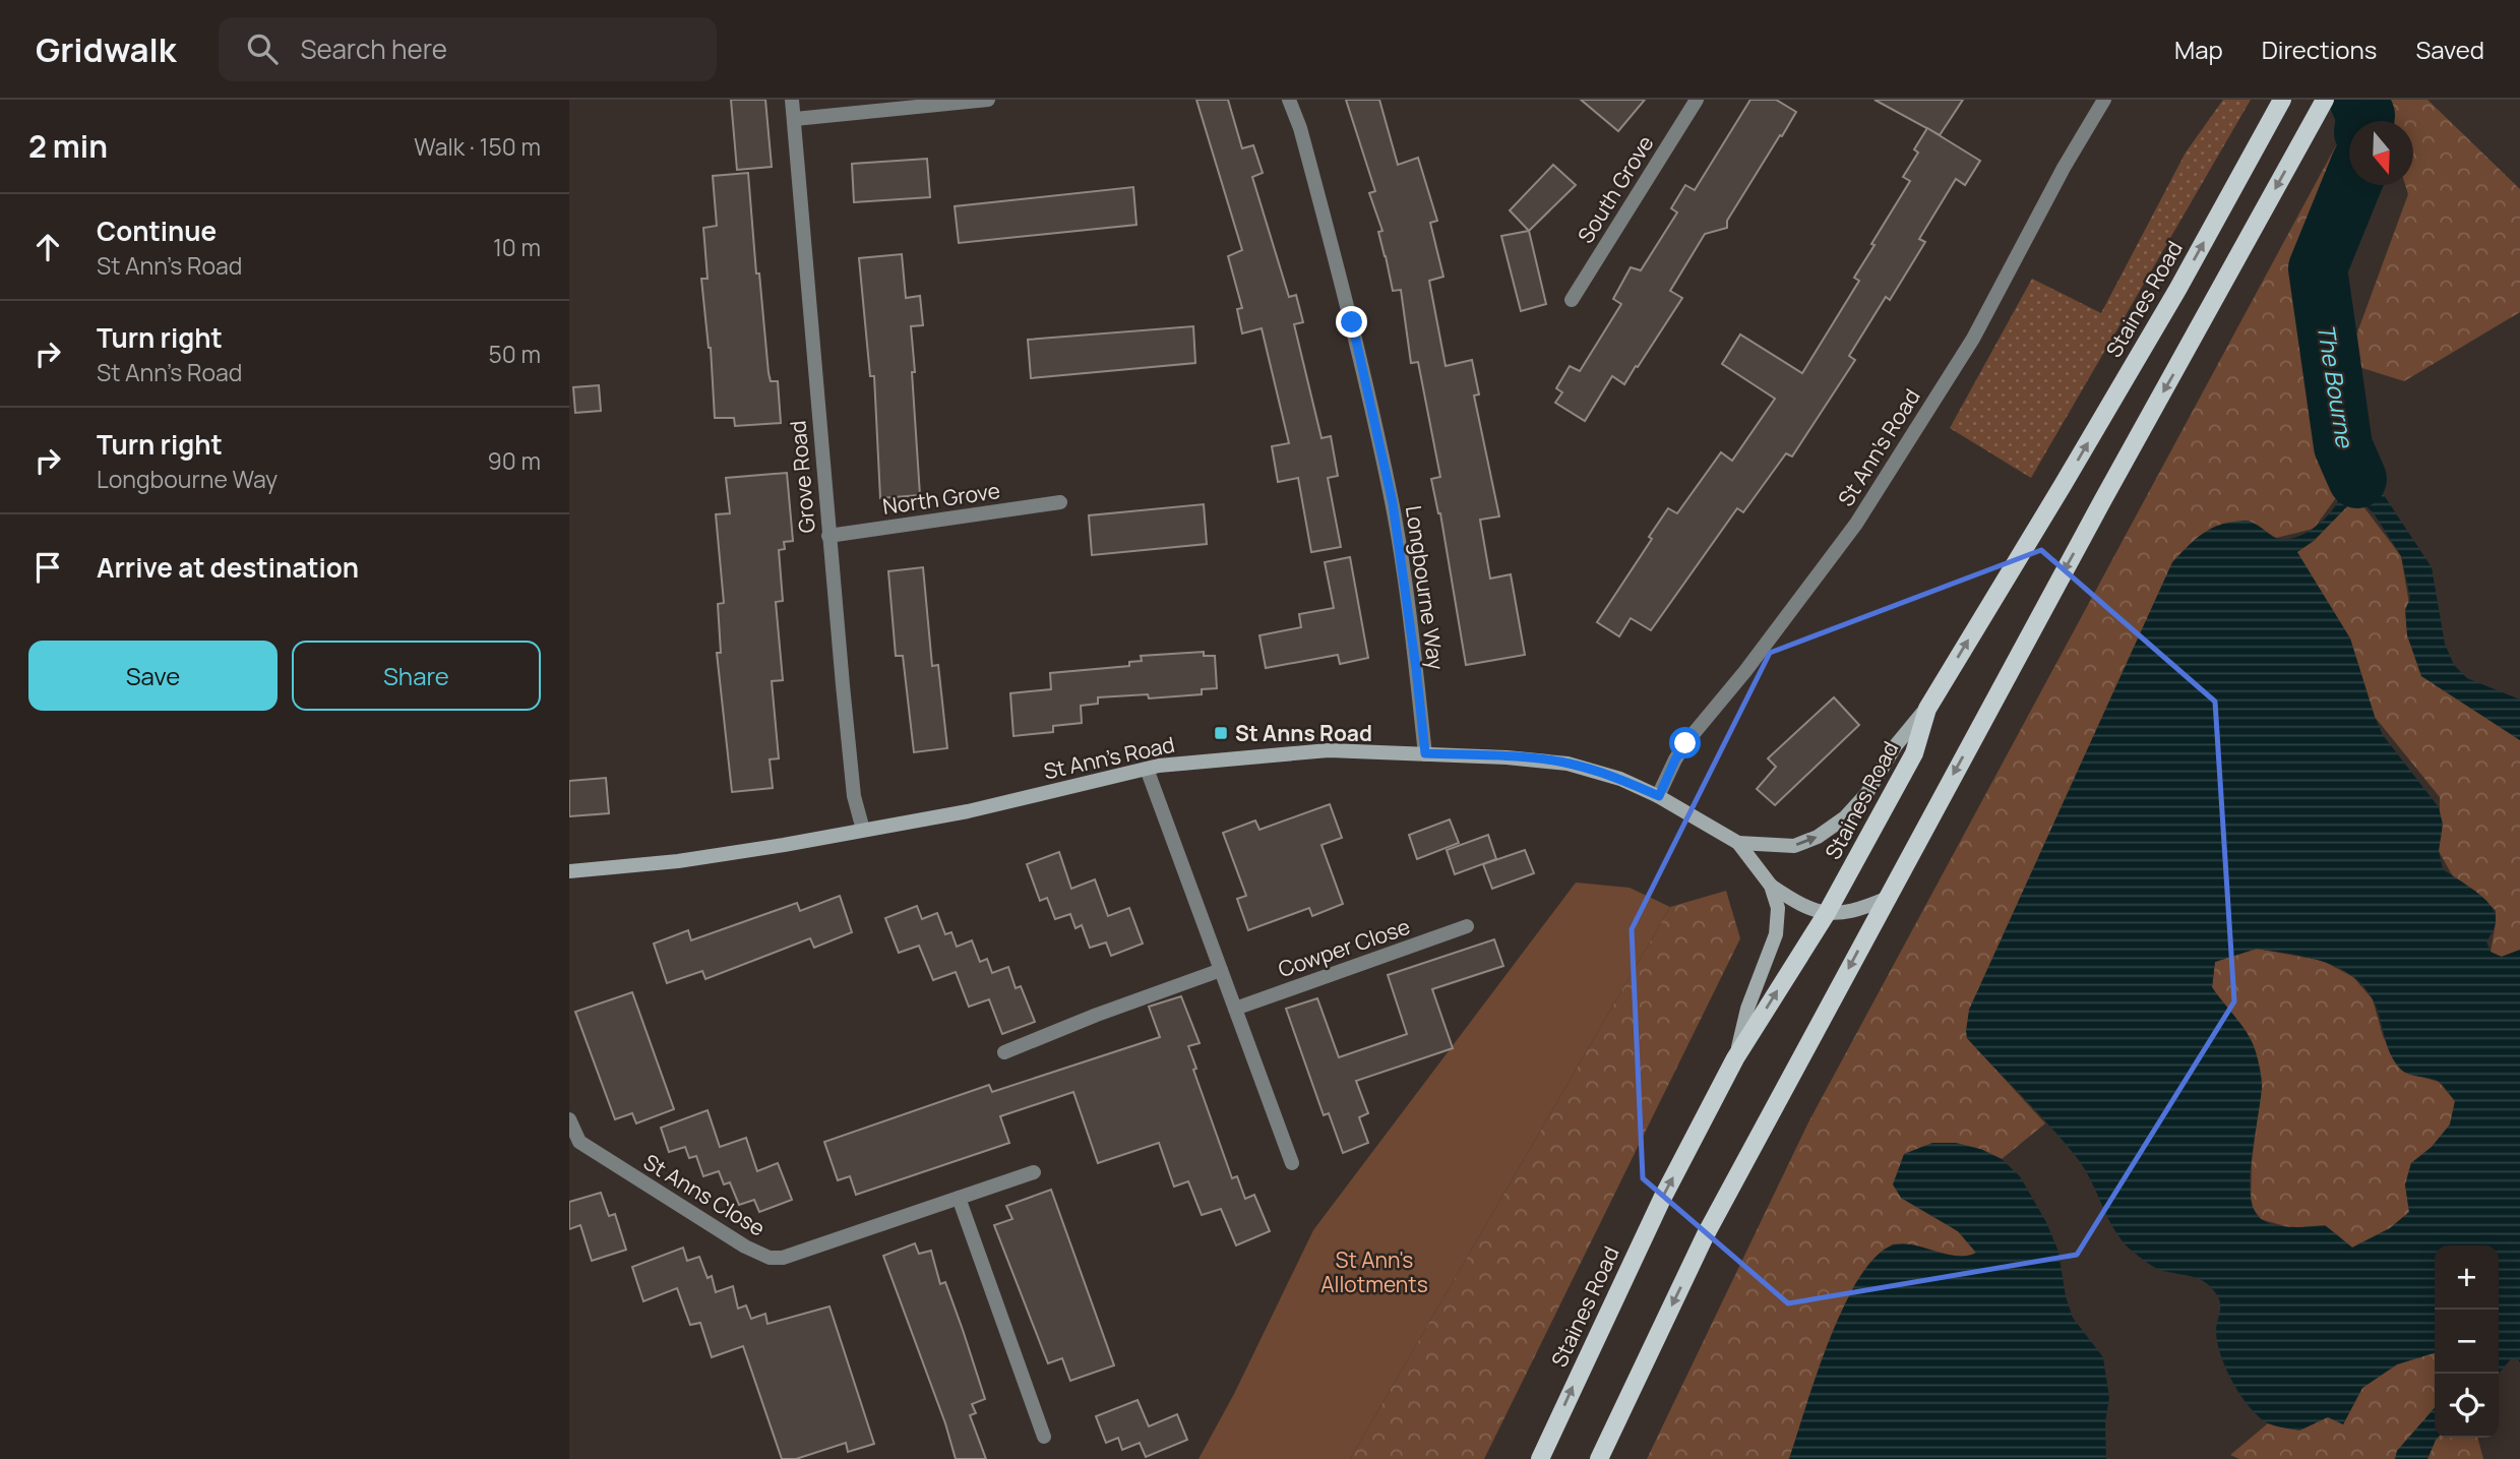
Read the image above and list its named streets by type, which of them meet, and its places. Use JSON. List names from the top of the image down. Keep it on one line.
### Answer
{"streets":{"main road":["Staines Road","St Ann's Road"],"street":["South Grove","Grove Road","North Grove","Longbourne Way","Cowper Close","St Anns Close"]},"crossings":[["Staines Road","St Ann's Road"],["St Ann's Road","Grove Road"],["St Ann's Road","Longbourne Way"],["Grove Road","North Grove"]],"water":["The Bourne"],"parks":["St Ann's Allotments"],"places":{"transit":["St Anns Road"]},"north":"bottom","page":{"header":"Gridwalk","search":"Search here","nav":["Map","Directions","Saved"],"heading":["2 min","Walk · 150 m"],"list":[["Continue","St Ann's Road","10 m"],["Turn right","St Ann's Road","50 m"],["Turn right","Longbourne Way","90 m"],"Arrive at destination"],"buttons":["Save","Share"],"map_buttons":["+","−"]}}
